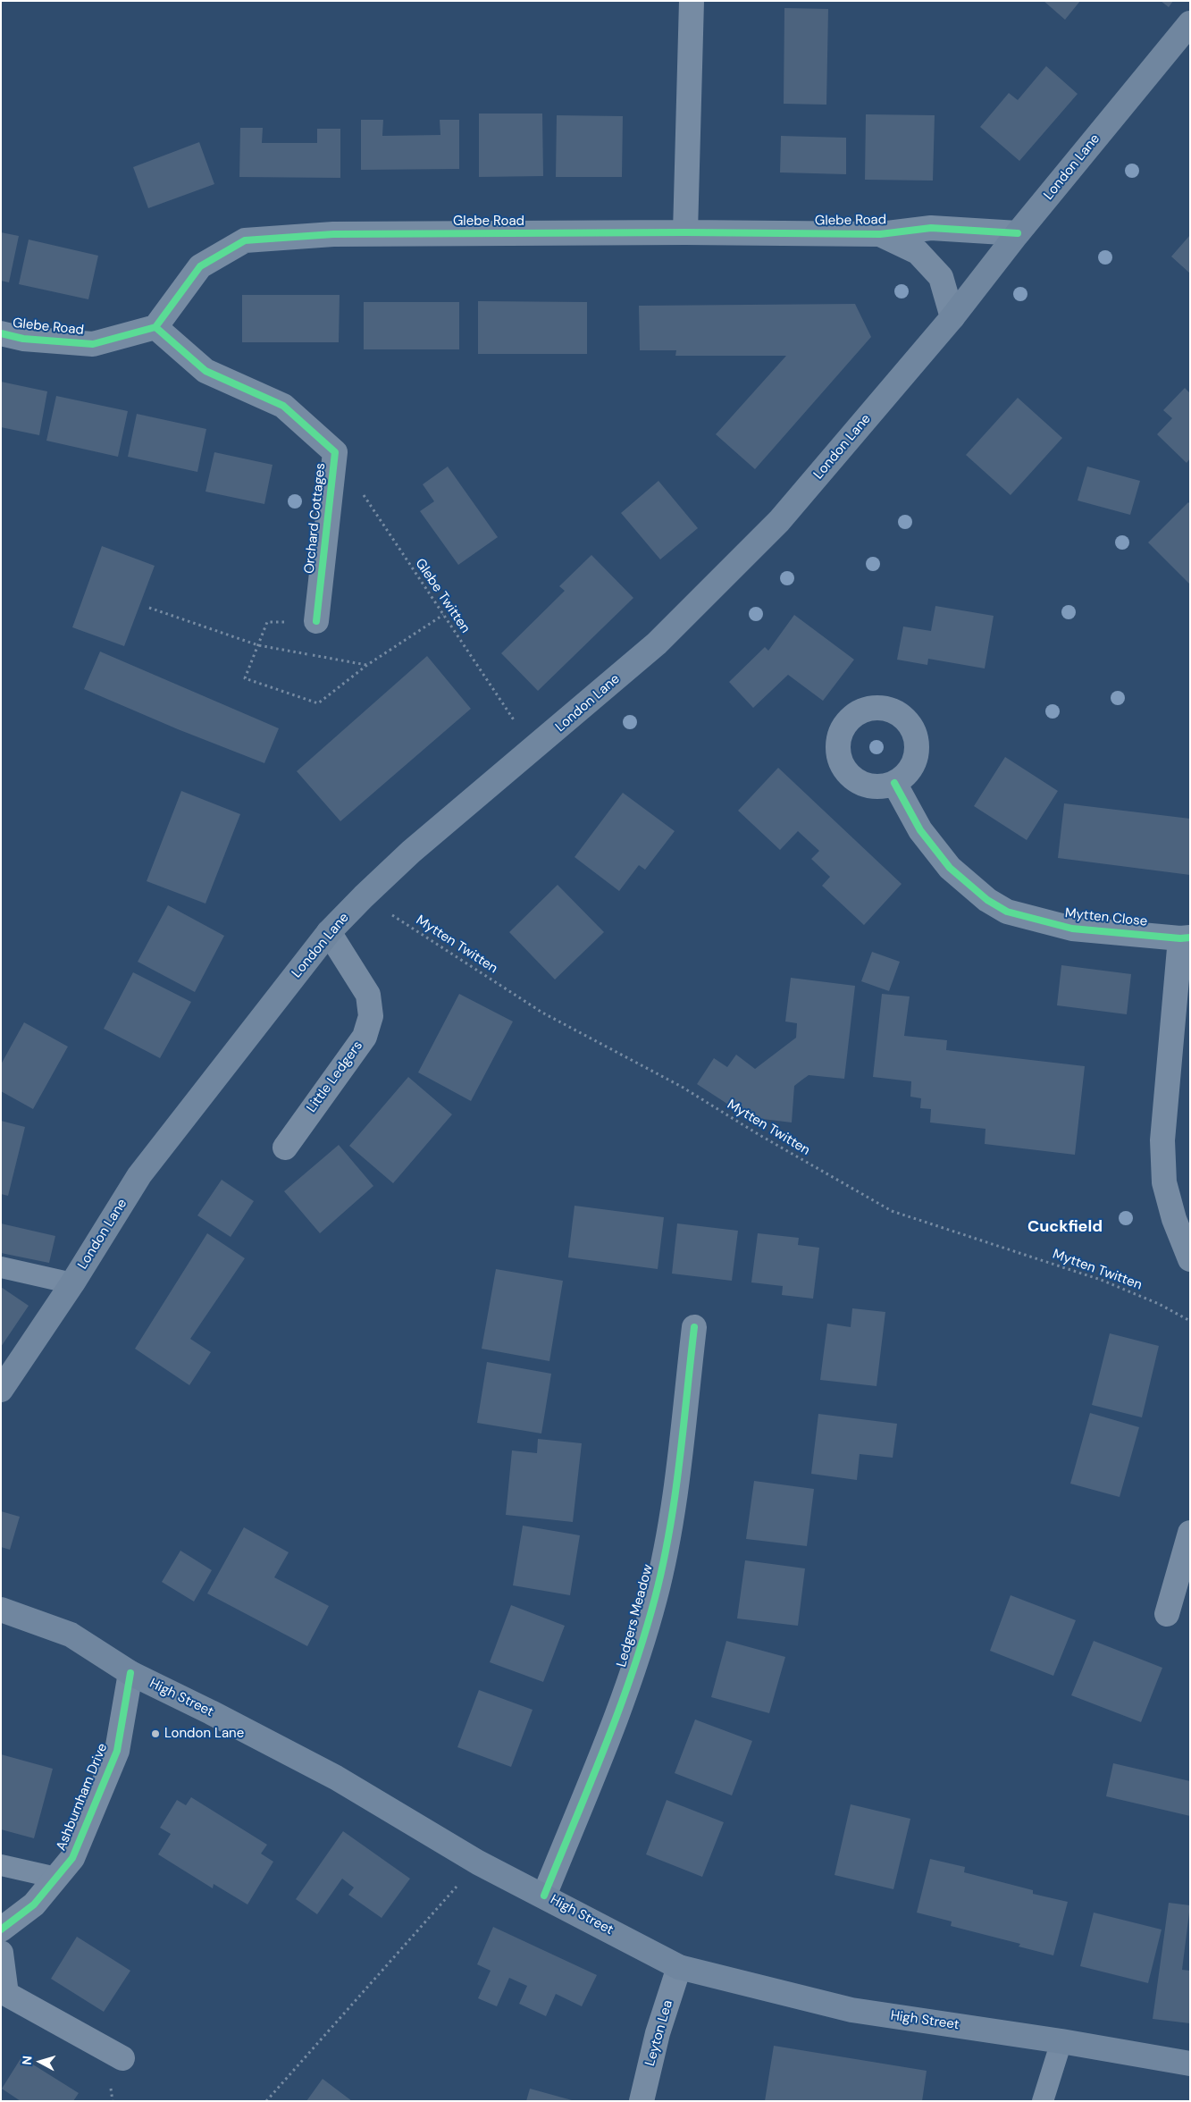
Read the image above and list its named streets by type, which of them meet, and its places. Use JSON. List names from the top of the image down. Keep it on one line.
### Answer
{"streets":{"main road":["London Lane","High Street"],"street":["Glebe Road","Orchard Cottages","Mytten Close","Little Ledgers","Ledgers Meadow","Ashburnham Drive","Leyton Lea"],"path":["Glebe Twitten","Mytten Twitten"]},"crossings":[["London Lane","Glebe Road"],["London Lane","Glebe Twitten"],["London Lane","Mytten Twitten"],["London Lane","Little Ledgers"],["Glebe Road","Orchard Cottages"],["Orchard Cottages","Glebe Twitten"],["Ledgers Meadow","High Street"],["High Street","Ashburnham Drive"],["High Street","Leyton Lea"]],"districts":["Cuckfield"],"places":["London Lane"],"north":"left"}
